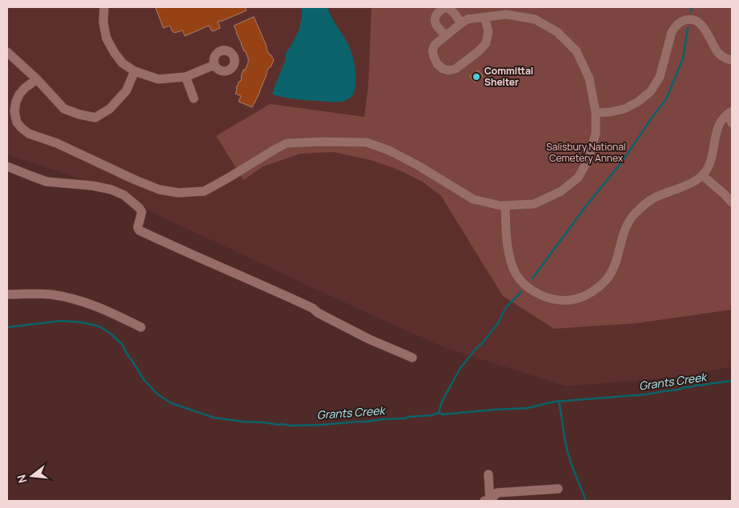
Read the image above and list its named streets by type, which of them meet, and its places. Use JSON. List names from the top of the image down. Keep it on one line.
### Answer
{"water":["Grants Creek"],"parks":["Salisbury National Cemetery Annex"],"places":["Committal Shelter"],"north":"left"}
